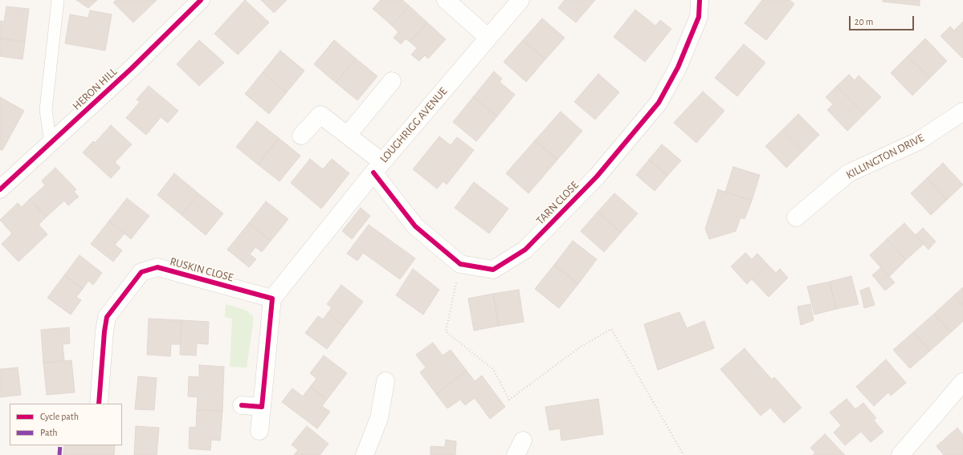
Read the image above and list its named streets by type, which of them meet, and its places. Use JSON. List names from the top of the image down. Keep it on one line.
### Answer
{"streets":{"street":["HERON HILL","LOUGHRIGG AVENUE","KILLINGTON DRIVE","TARN CLOSE","RUSKIN CLOSE"]},"crossings":[["LOUGHRIGG AVENUE","RUSKIN CLOSE"]],"legend":["Cycle path","Path"],"scale_bar":"20 m"}
